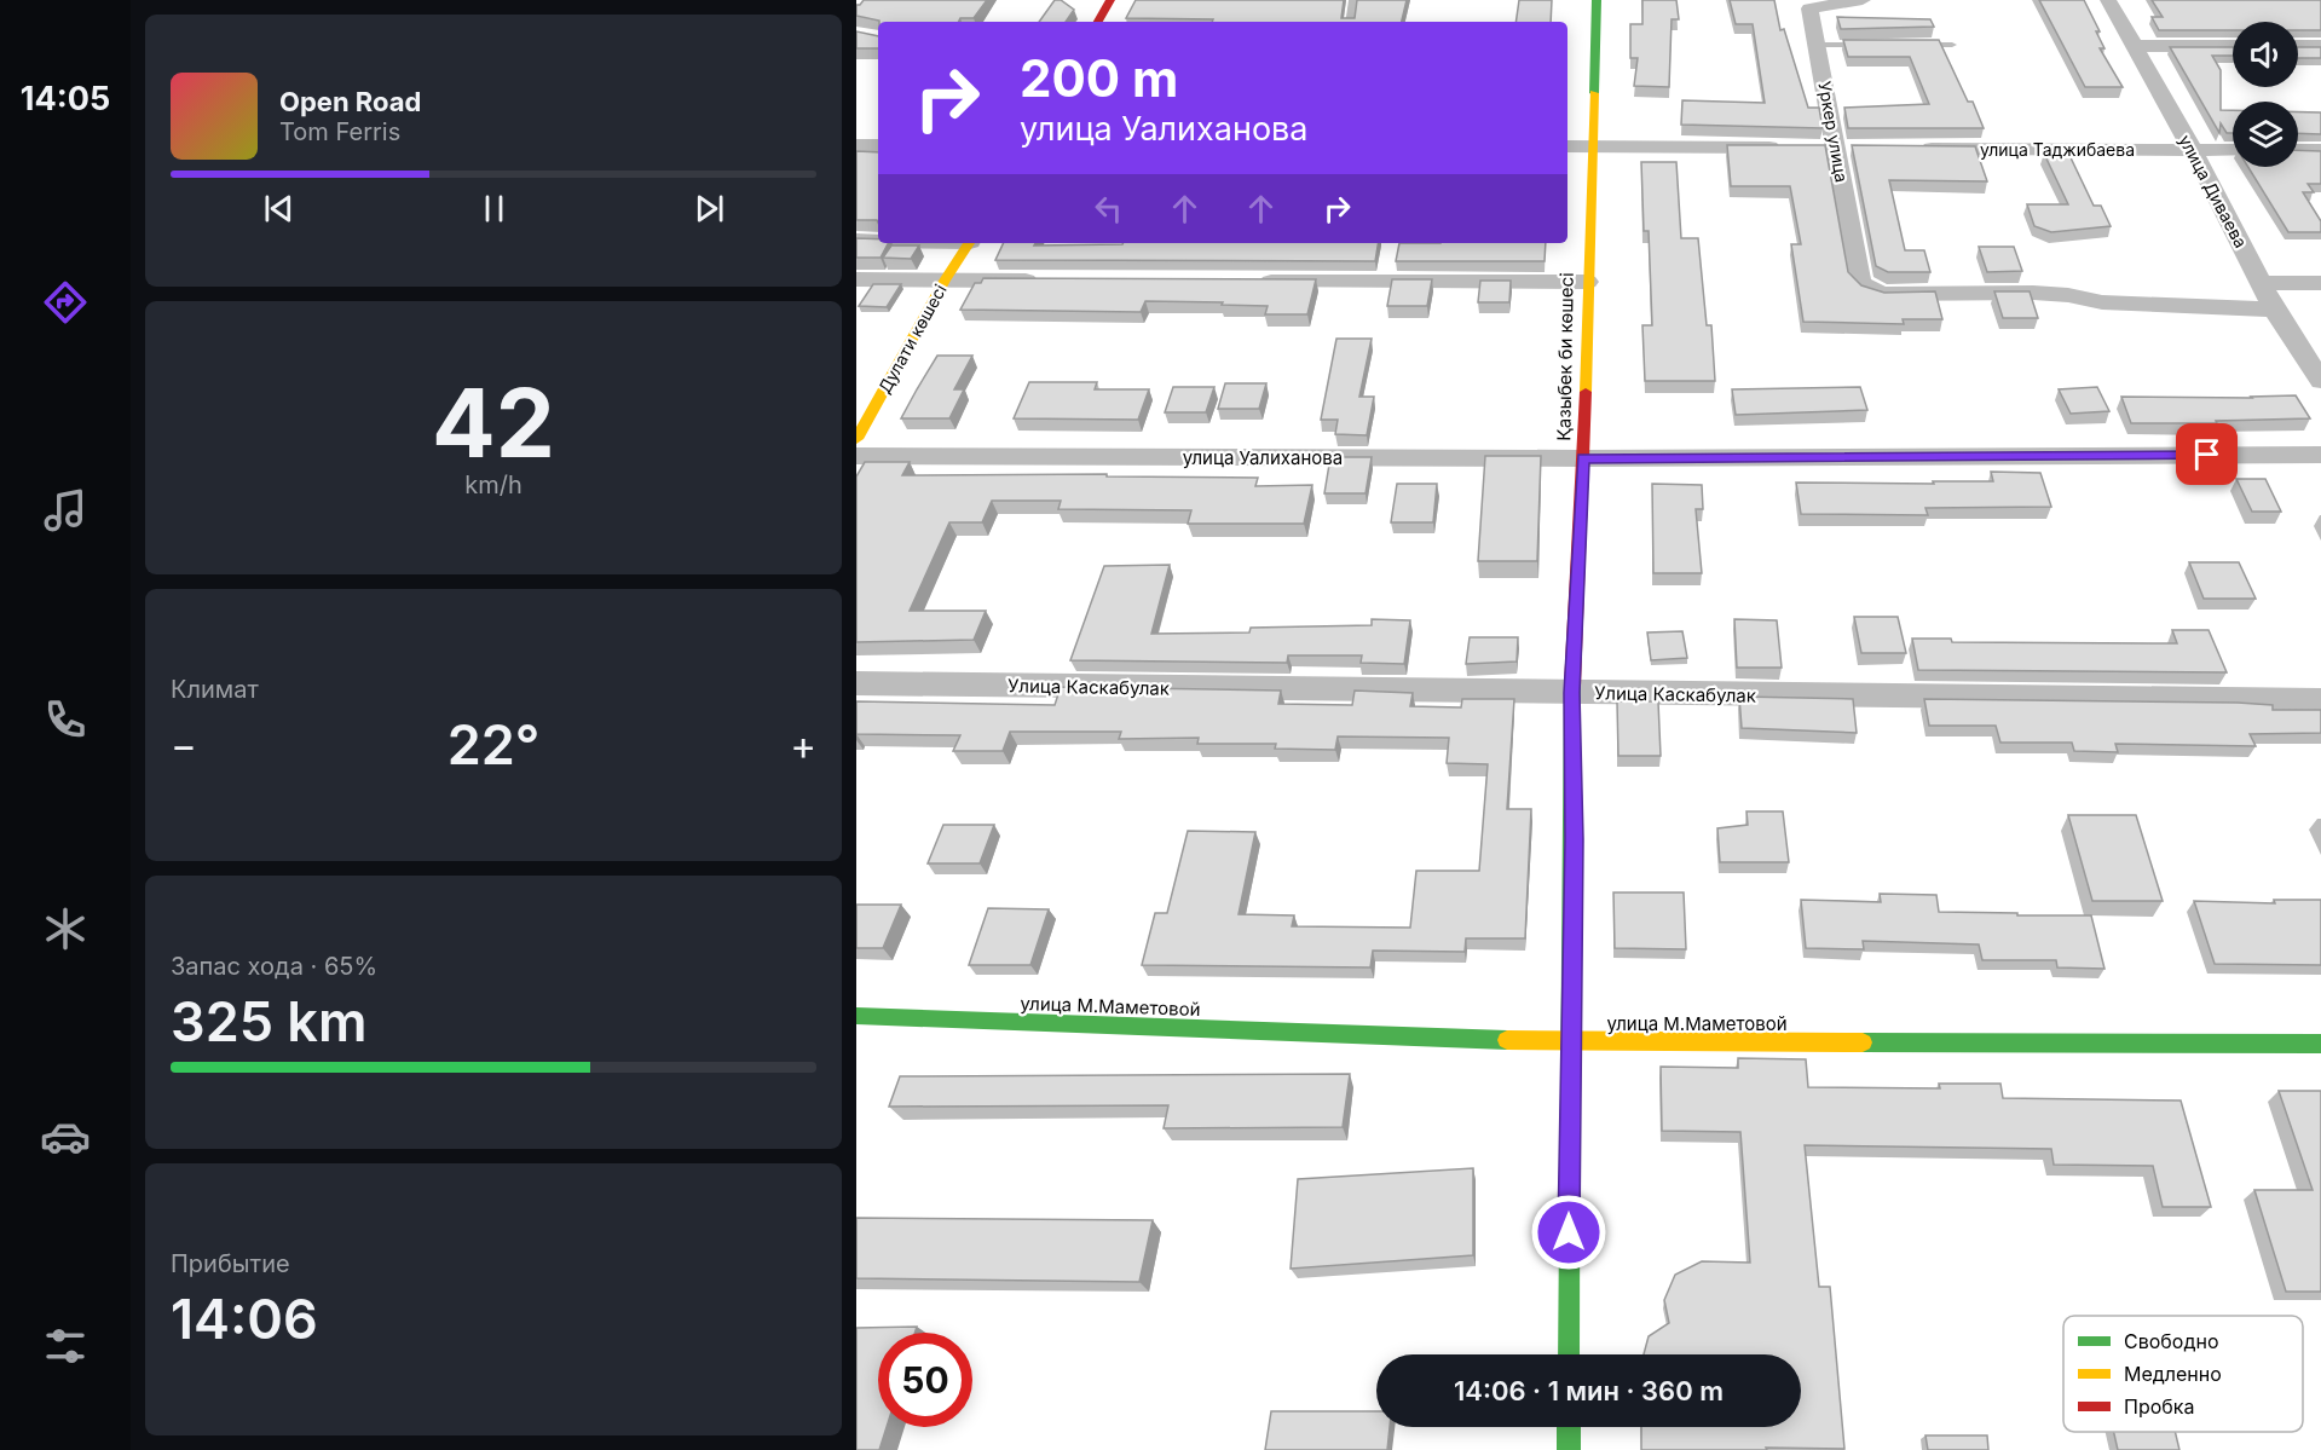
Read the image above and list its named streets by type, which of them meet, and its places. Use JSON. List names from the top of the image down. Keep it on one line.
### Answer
{"streets":{"main road":["Дулати көшесі","Қазыбек би көшесі","улица М.Маметовой"],"street":["Уркер улица","улица Таджибаева","улица Диваева","улица Уалиханова","Улица Каскабулак"]},"crossings":[["Уркер улица","улица Диваева"],["улица Таджибаева","улица Диваева"],["Қазыбек би көшесі","улица Уалиханова"],["Қазыбек би көшесі","Улица Каскабулак"],["Қазыбек би көшесі","улица М.Маметовой"]],"legend":["Свободно","Медленно","Пробка"],"page":{"tabs":"14:05","turn":["200 m","улица Уалиханова"],"song":["Open Road","Tom Ferris"],"tile":[["42","km/h"],"Климат",["Запас хода · 65%","325 km"],["Прибытие","14:06"]],"heat":["−","22°","+"],"limit":"50","trip":"14:06 · 1 мин · 360 m"}}
